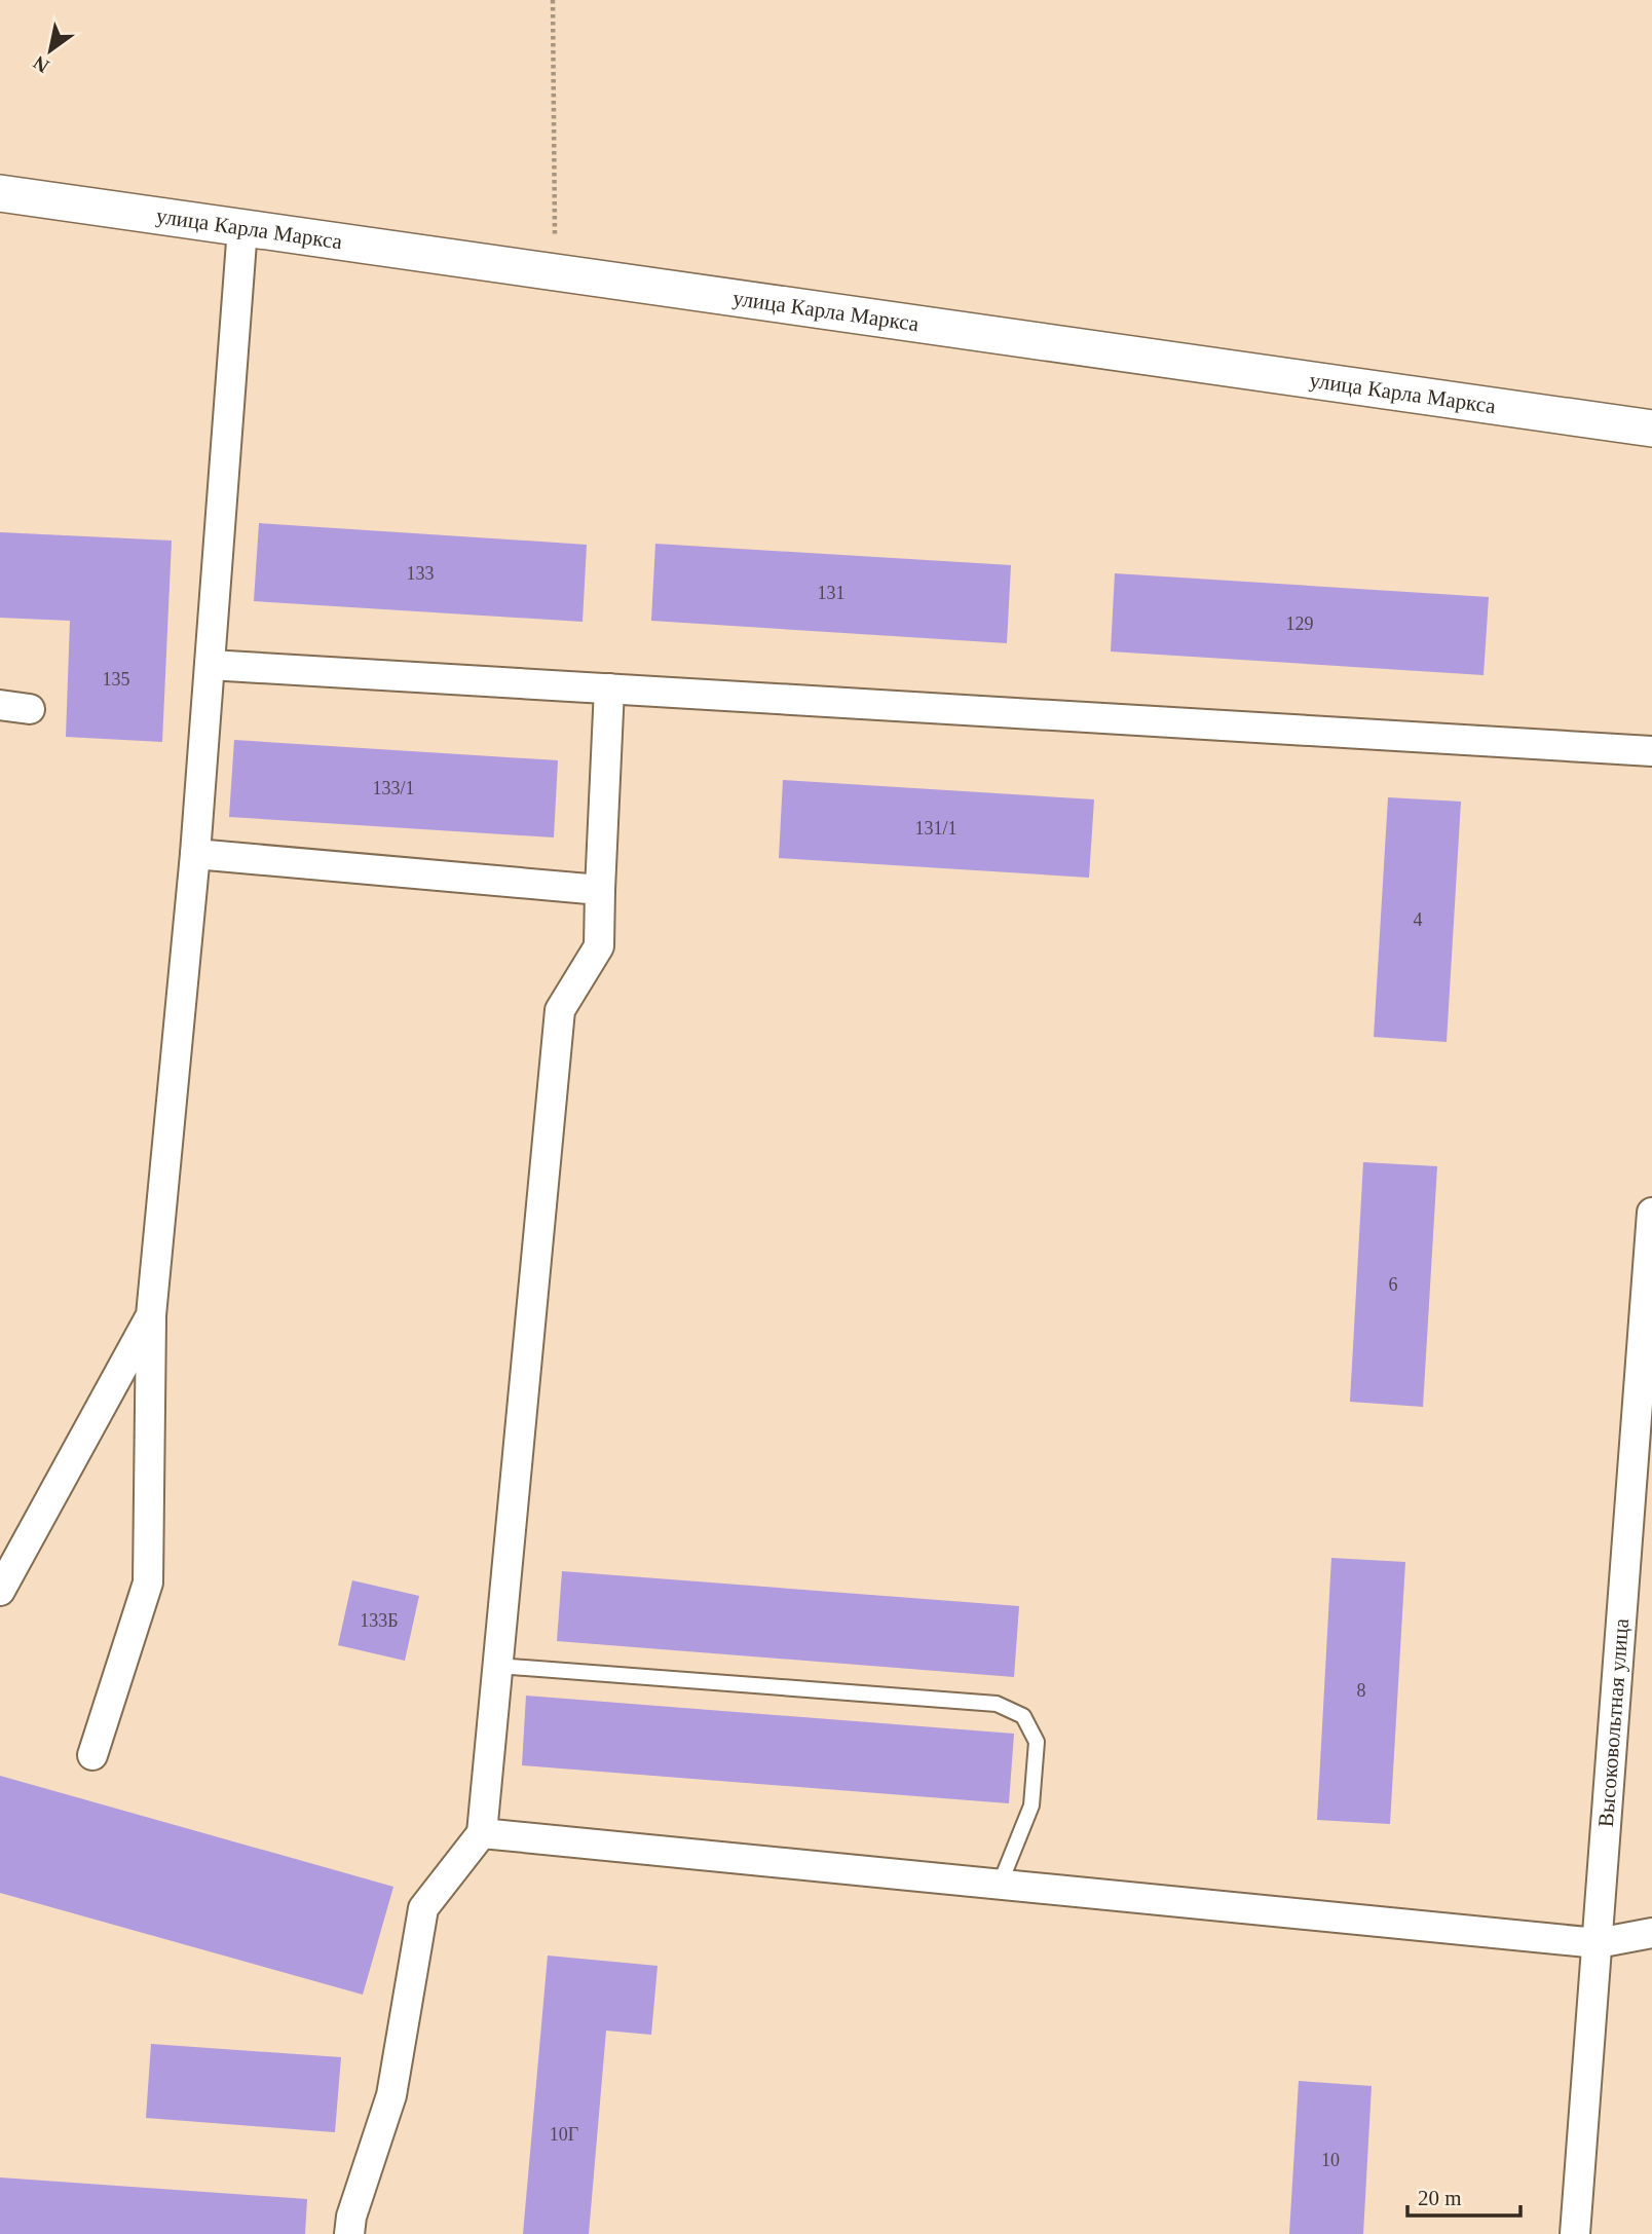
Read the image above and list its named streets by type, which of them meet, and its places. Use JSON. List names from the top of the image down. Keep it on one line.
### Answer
{"streets":{"street":["улица Карла Маркса","Высоковольтная улица"]},"house_numbers":["133","131","129","135","133/1","131/1","4","6","133Б","8","10Г","10"],"scale_bar":"20 m","north":"bottom left"}
